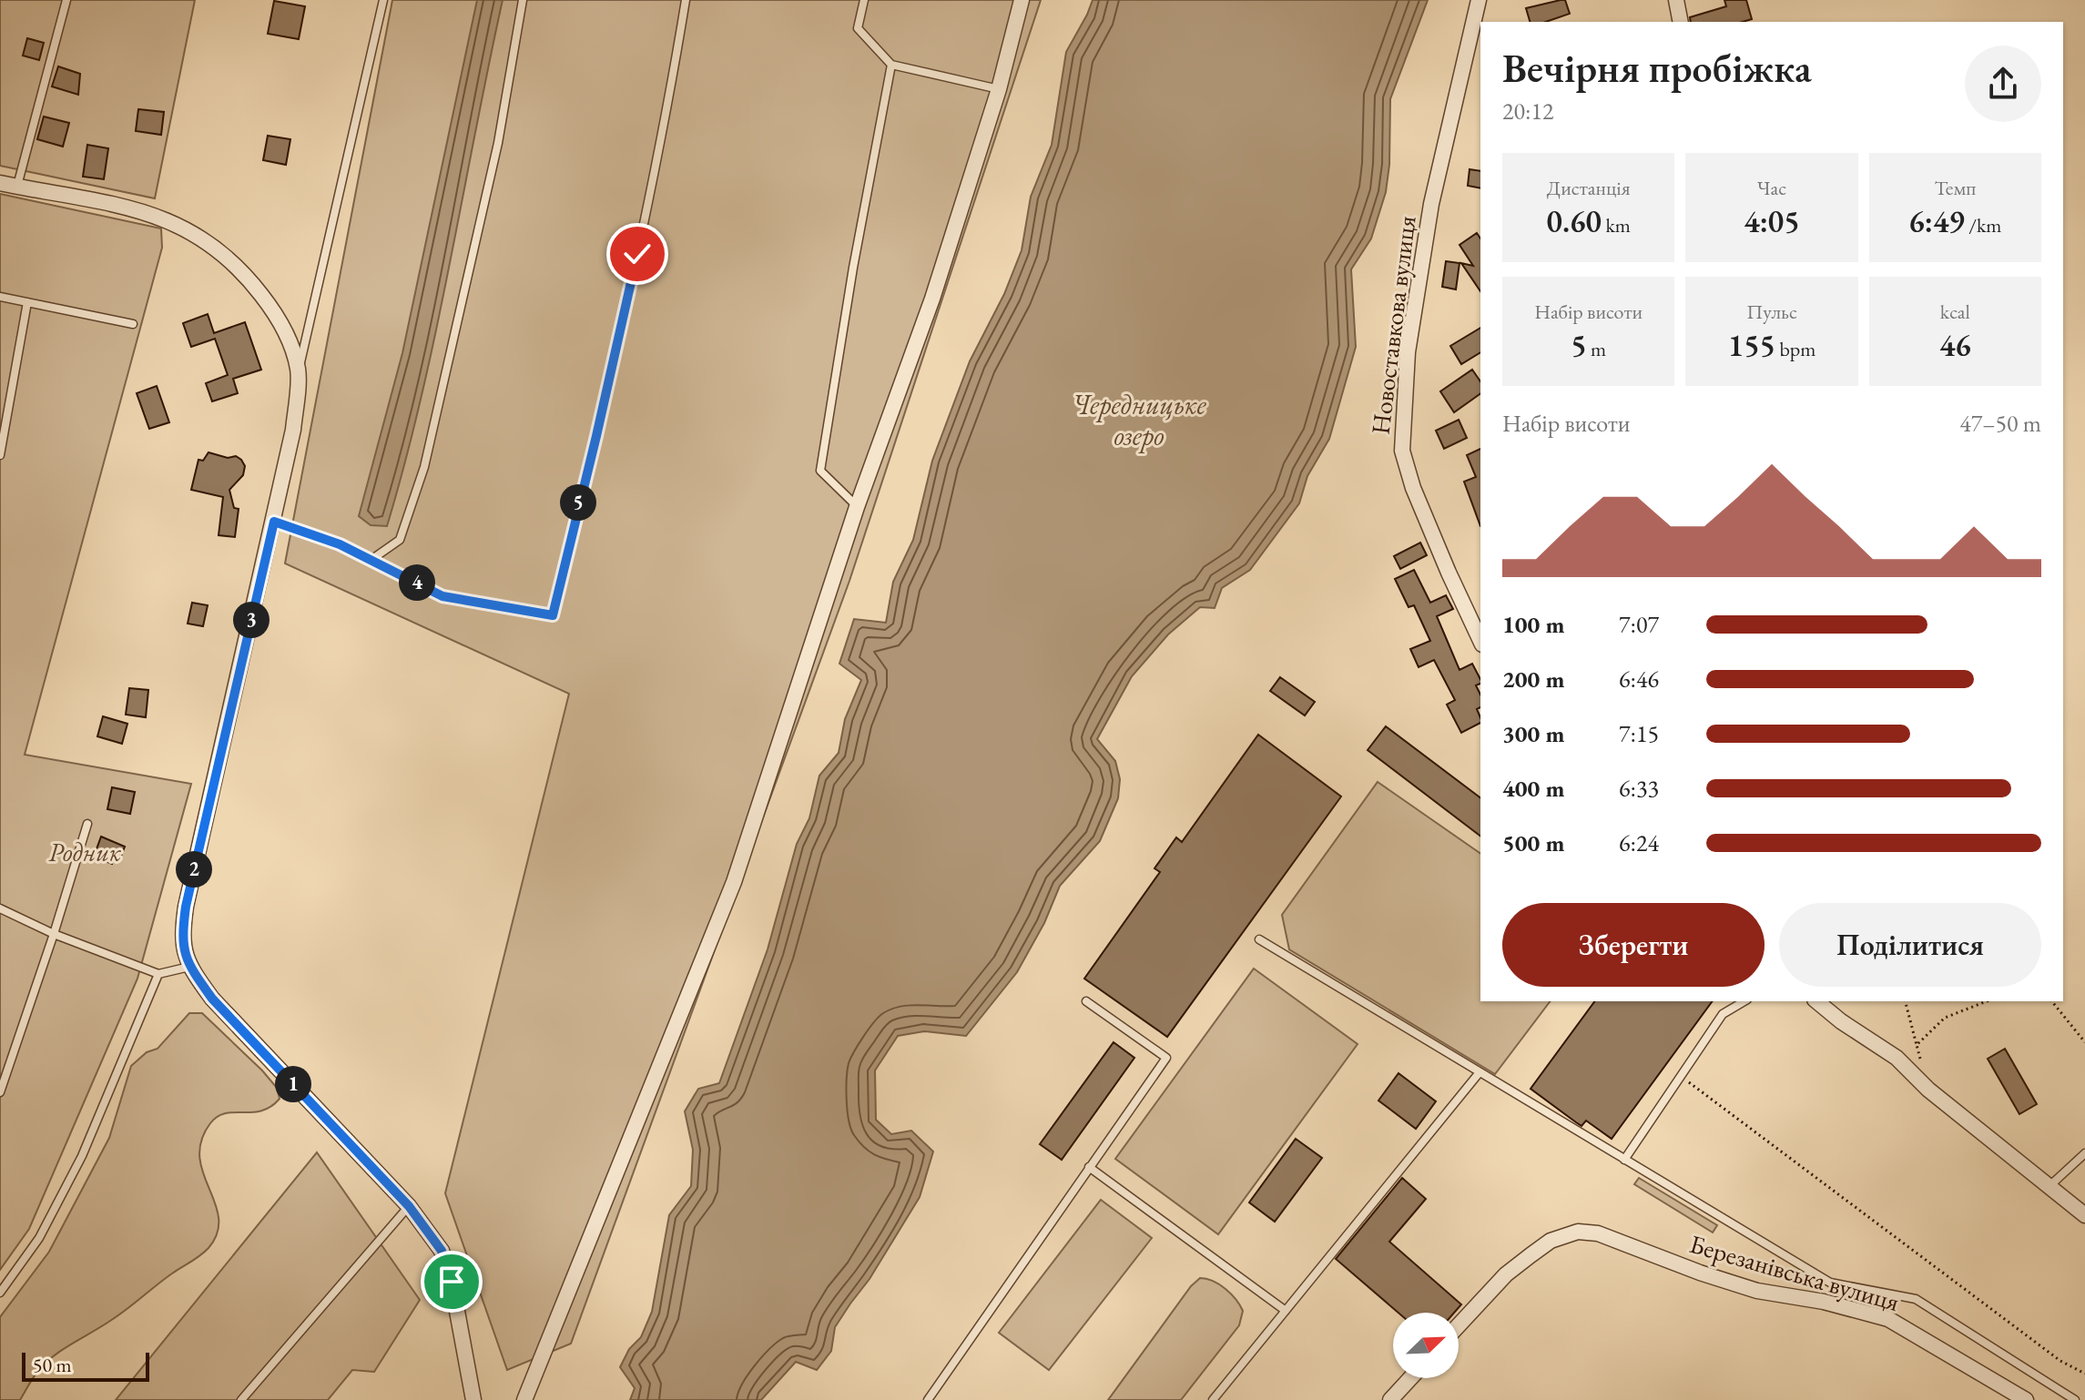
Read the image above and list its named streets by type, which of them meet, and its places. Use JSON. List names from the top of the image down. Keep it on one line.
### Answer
{"streets":{"street":["Новоставкова вулиця","Березанівська вулиця"]},"water":["Чередницьке озеро"],"parks":["Родник"],"scale_bar":"50 m","north":"top right","page":{"heading":["Вечірня пробіжка","20:12"],"stats":[["Дистанція","0.60 km"],["Час","4:05"],["Темп","6:49 /km"],["Набір висоти","5 m"],["Пульс","155 bpm"],["kcal","46"]],"chart":["Набір висоти","47–50 m"],"pins":["5","4","3","2","1"],"list":[{"name":"100 m","note":"7:07"},{"name":"200 m","note":"6:46"},{"name":"300 m","note":"7:15"},{"name":"400 m","note":"6:33"},{"name":"500 m","note":"6:24"}],"buttons":["Зберегти","Поділитися"],"scale":"50 m"}}
